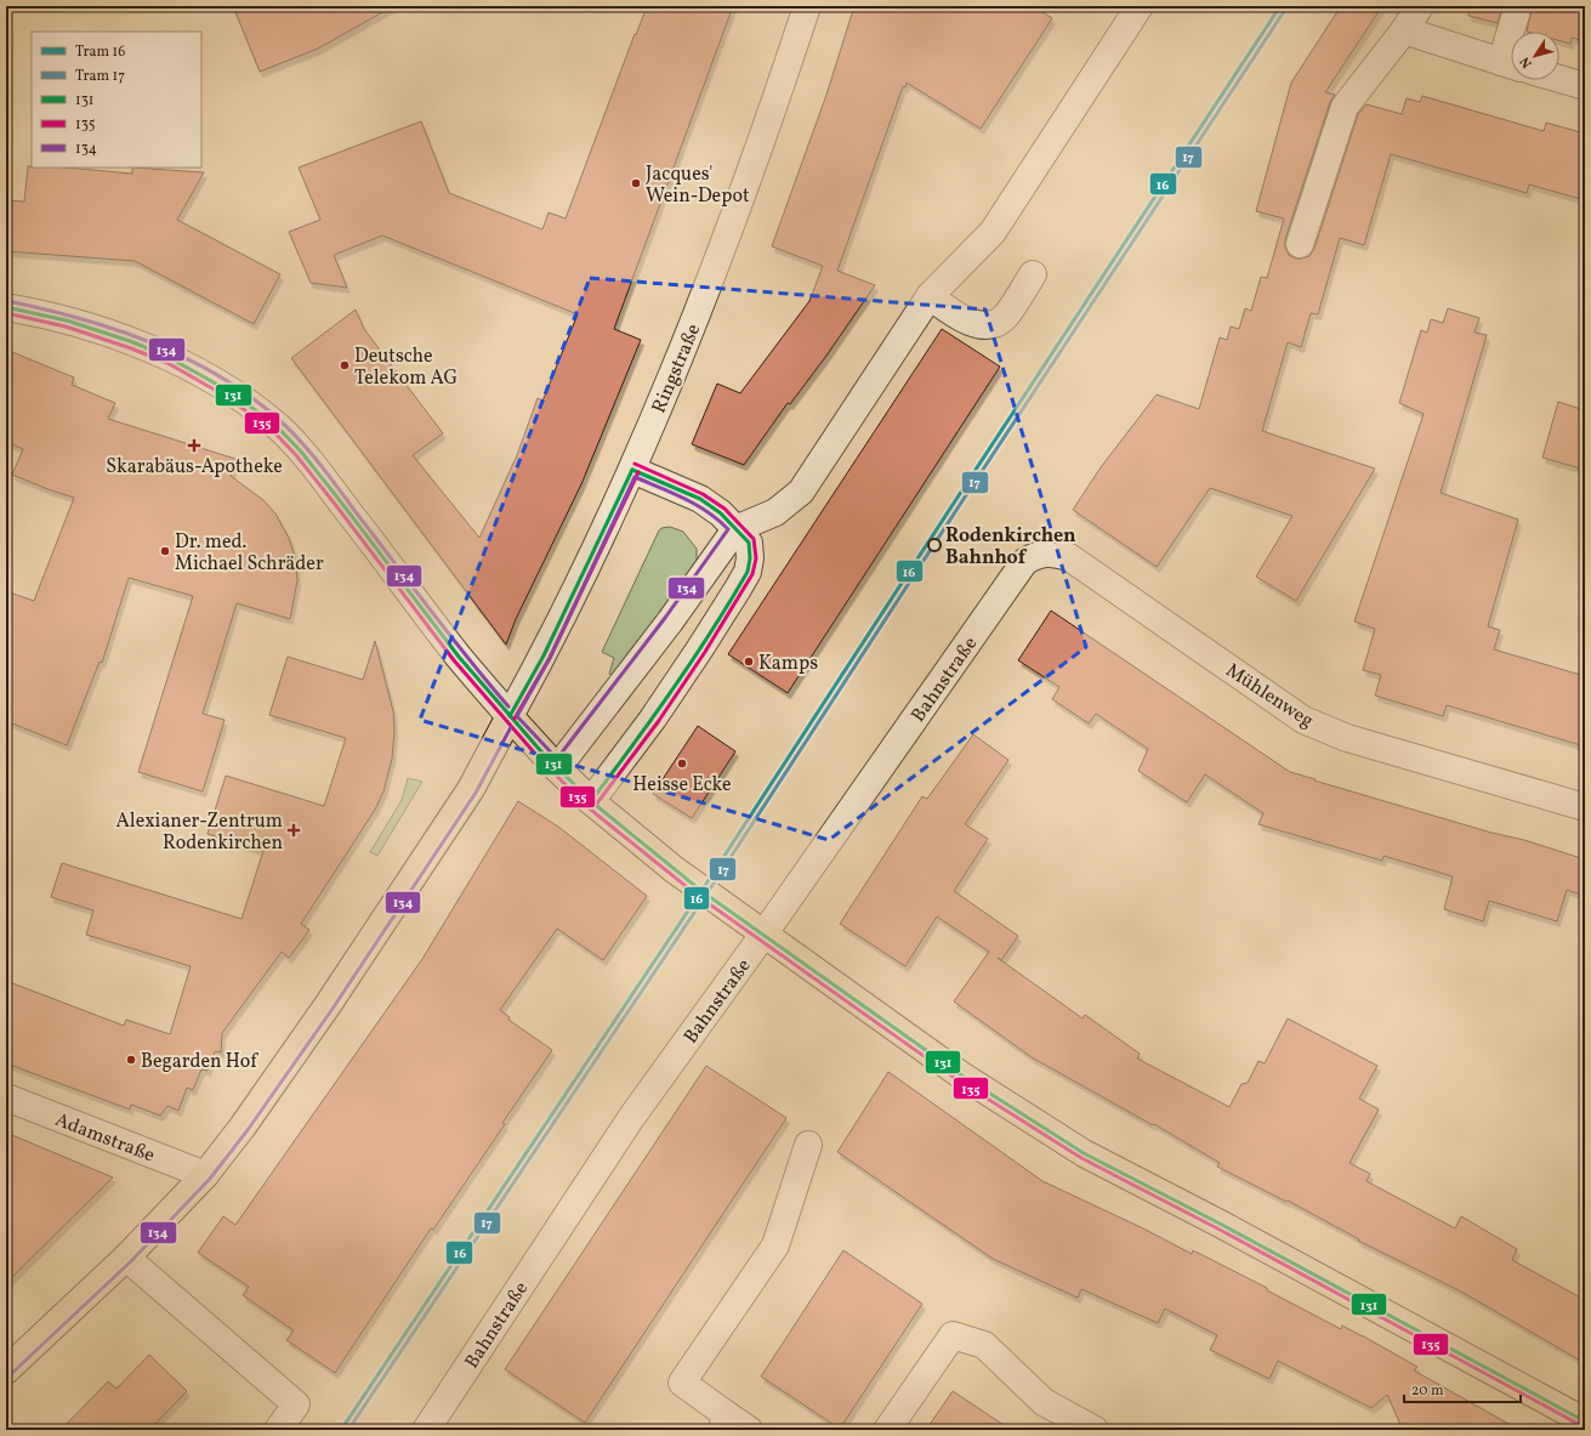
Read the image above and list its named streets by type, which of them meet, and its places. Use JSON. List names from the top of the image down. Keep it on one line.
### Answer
{"streets":{"street":["Ringstraße","Bahnstraße","Mühlenweg","Adamstraße"]},"crossings":[["Bahnstraße","Mühlenweg"]],"places":{"other":["Jacques' Wein-Depot","Deutsche Telekom AG","Rodenkirchen Bahnhof","Dr. med. Michael Schräder","Kamps","Heisse Ecke","Begarden Hof"],"health":["Skarabäus-Apotheke","Alexianer-Zentrum Rodenkirchen"]},"lines":["tram line 16","tram line 17","transit line 134","transit line 131","transit line 135"],"legend":["Tram 16","Tram 17","131","135","134"],"scale_bar":"20 m","north":"bottom left"}
